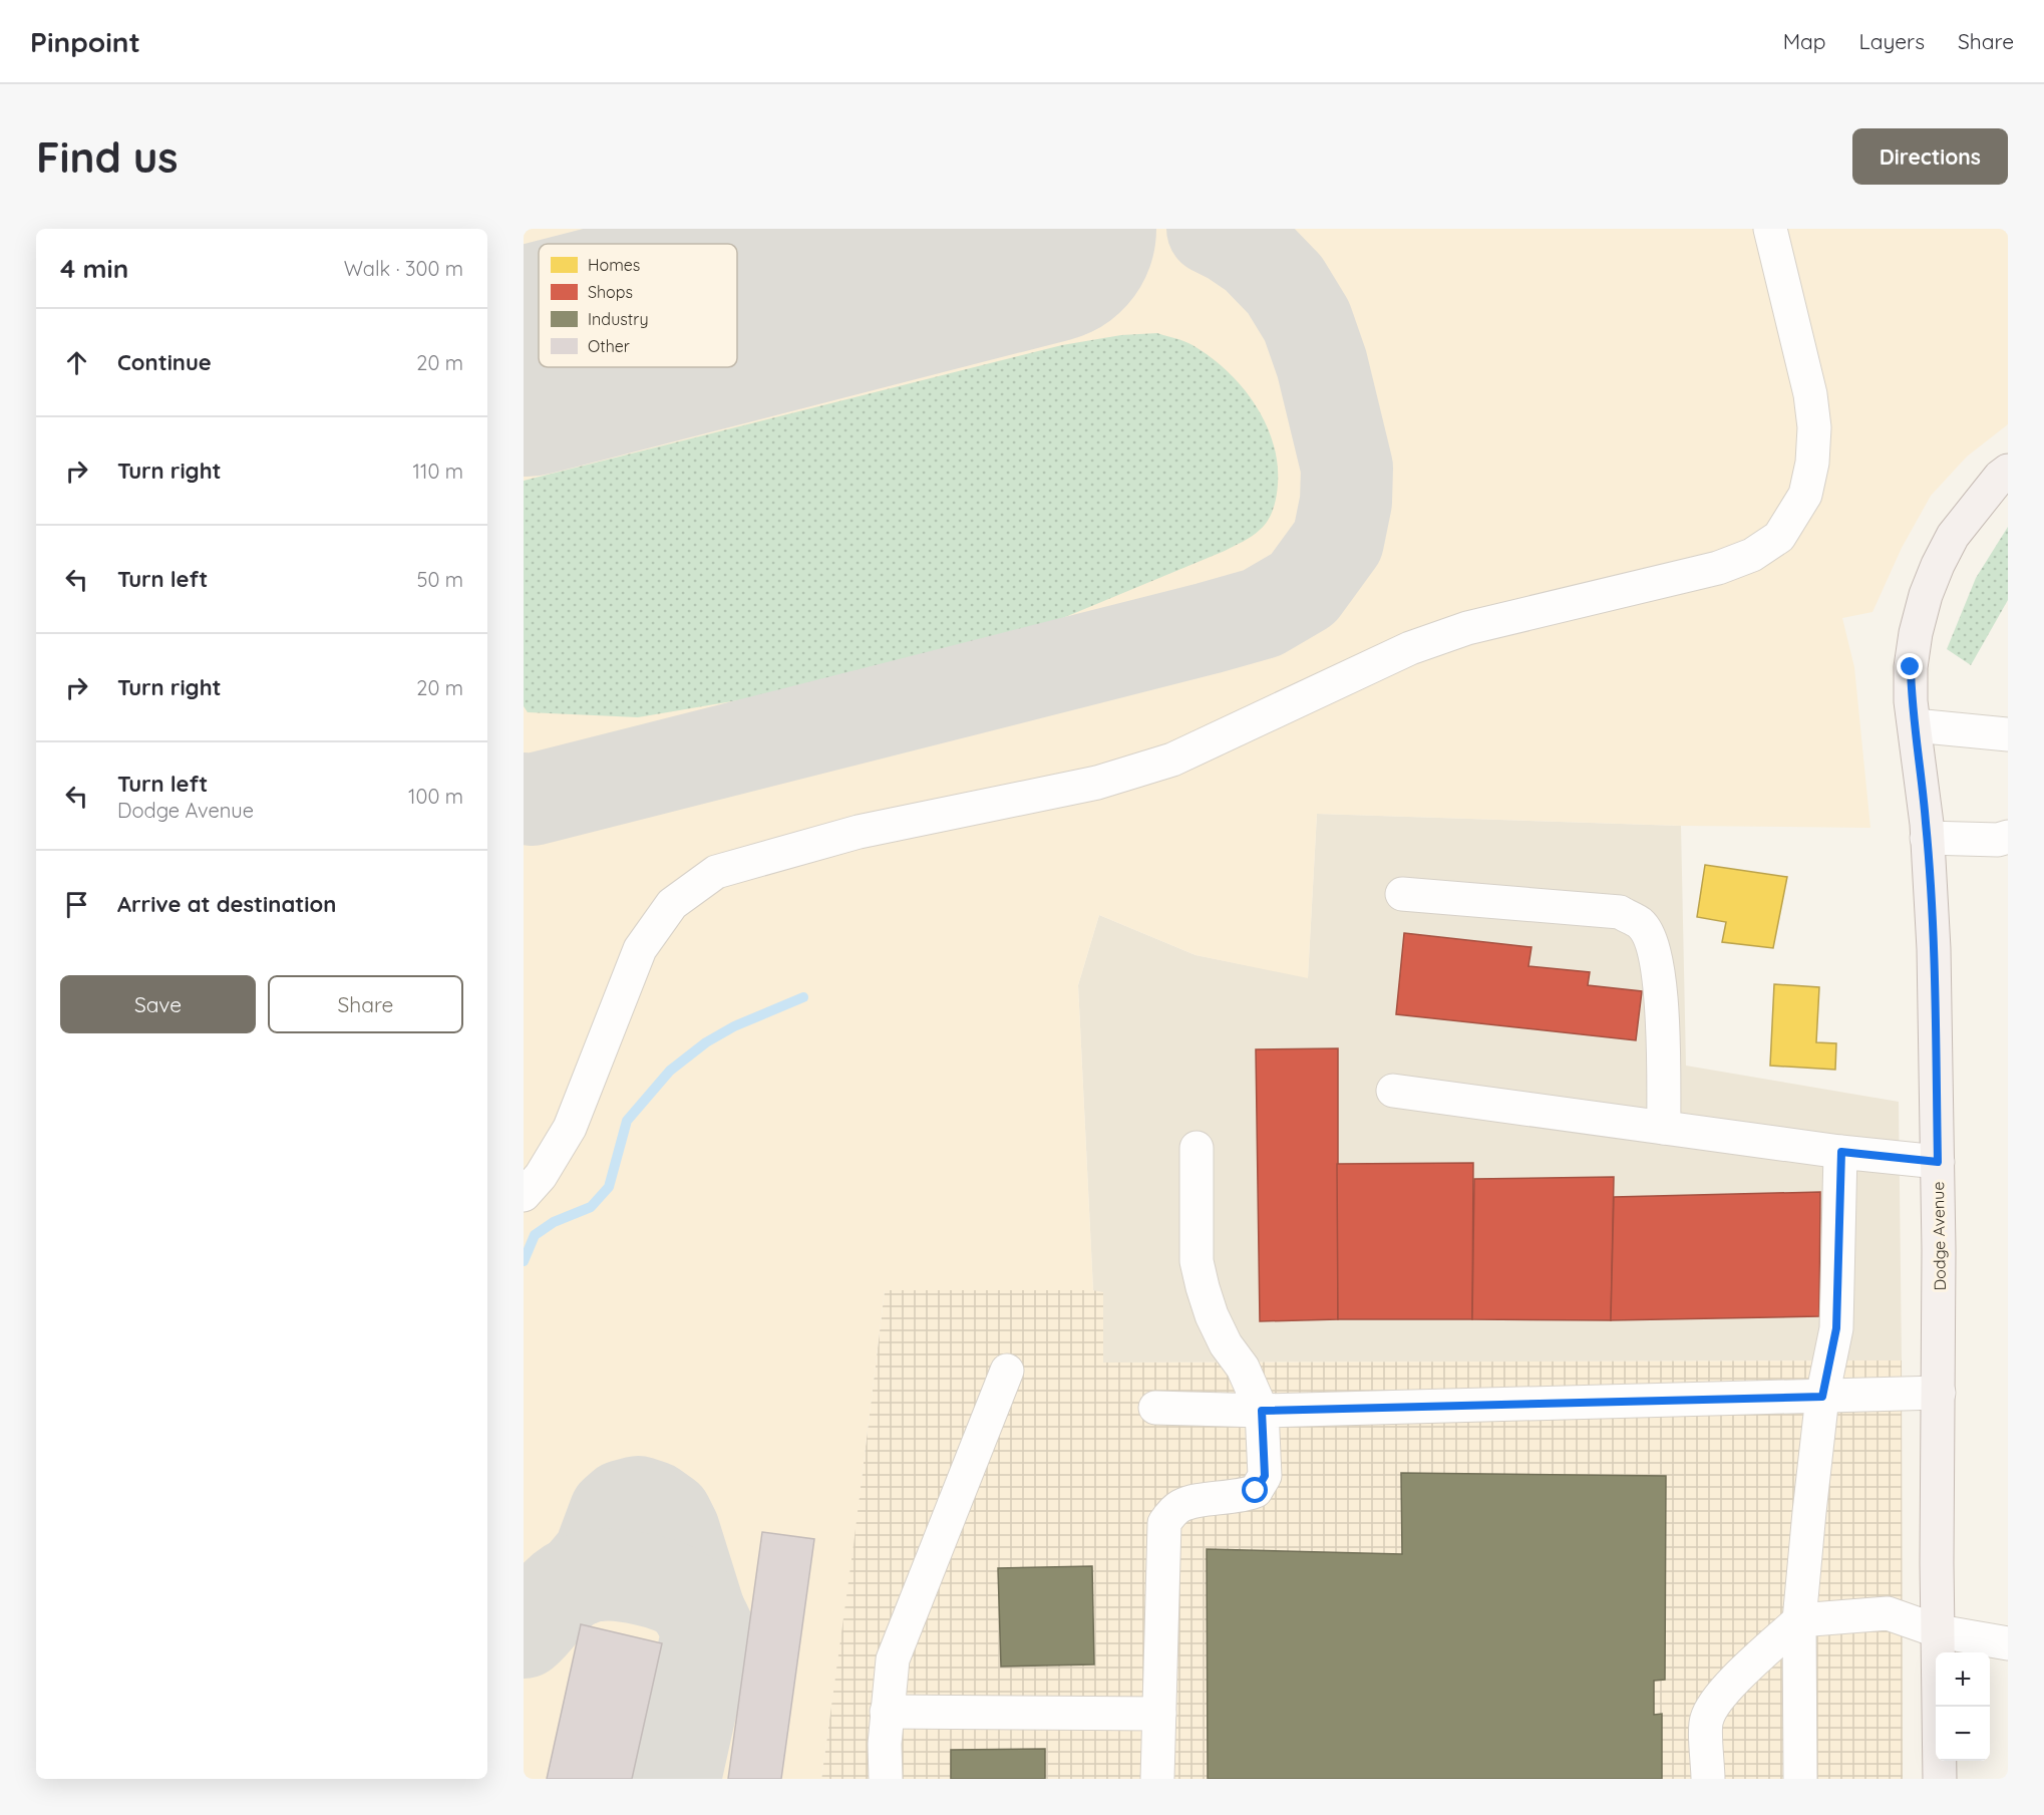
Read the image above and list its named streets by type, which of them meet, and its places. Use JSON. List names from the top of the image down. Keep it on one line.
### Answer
{"streets":{"main road":["Dodge Avenue"]},"legend":["Homes","Shops","Industry","Other"],"page":{"header":"Pinpoint","nav":["Map","Layers","Share"],"buttons":["Directions",["Save","Share"]],"title":"Find us","heading":["4 min","Walk · 300 m"],"list":[["Continue","20 m"],["Turn right","110 m"],["Turn left","50 m"],["Turn right","20 m"],["Turn left","Dodge Avenue","100 m"],"Arrive at destination"],"map_buttons":["+","−"]}}
